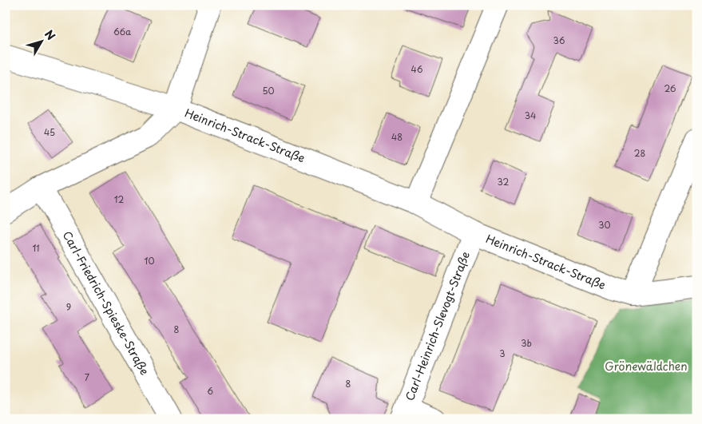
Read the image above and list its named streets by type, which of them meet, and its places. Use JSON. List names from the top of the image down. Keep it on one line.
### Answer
{"streets":{"street":["Heinrich-Strack-Straße","Carl-Friedrich-Spieske-Straße","Carl-Heinrich-Slevogt-Straße"]},"crossings":[["Heinrich-Strack-Straße","Carl-Heinrich-Slevogt-Straße"]],"parks":["Grönewäldchen"],"house_numbers":["66a","36","46","26","50","34","45","48","28","32","12","30","11","10","9","8","3b","3","7","8","6"],"north":"top right"}
